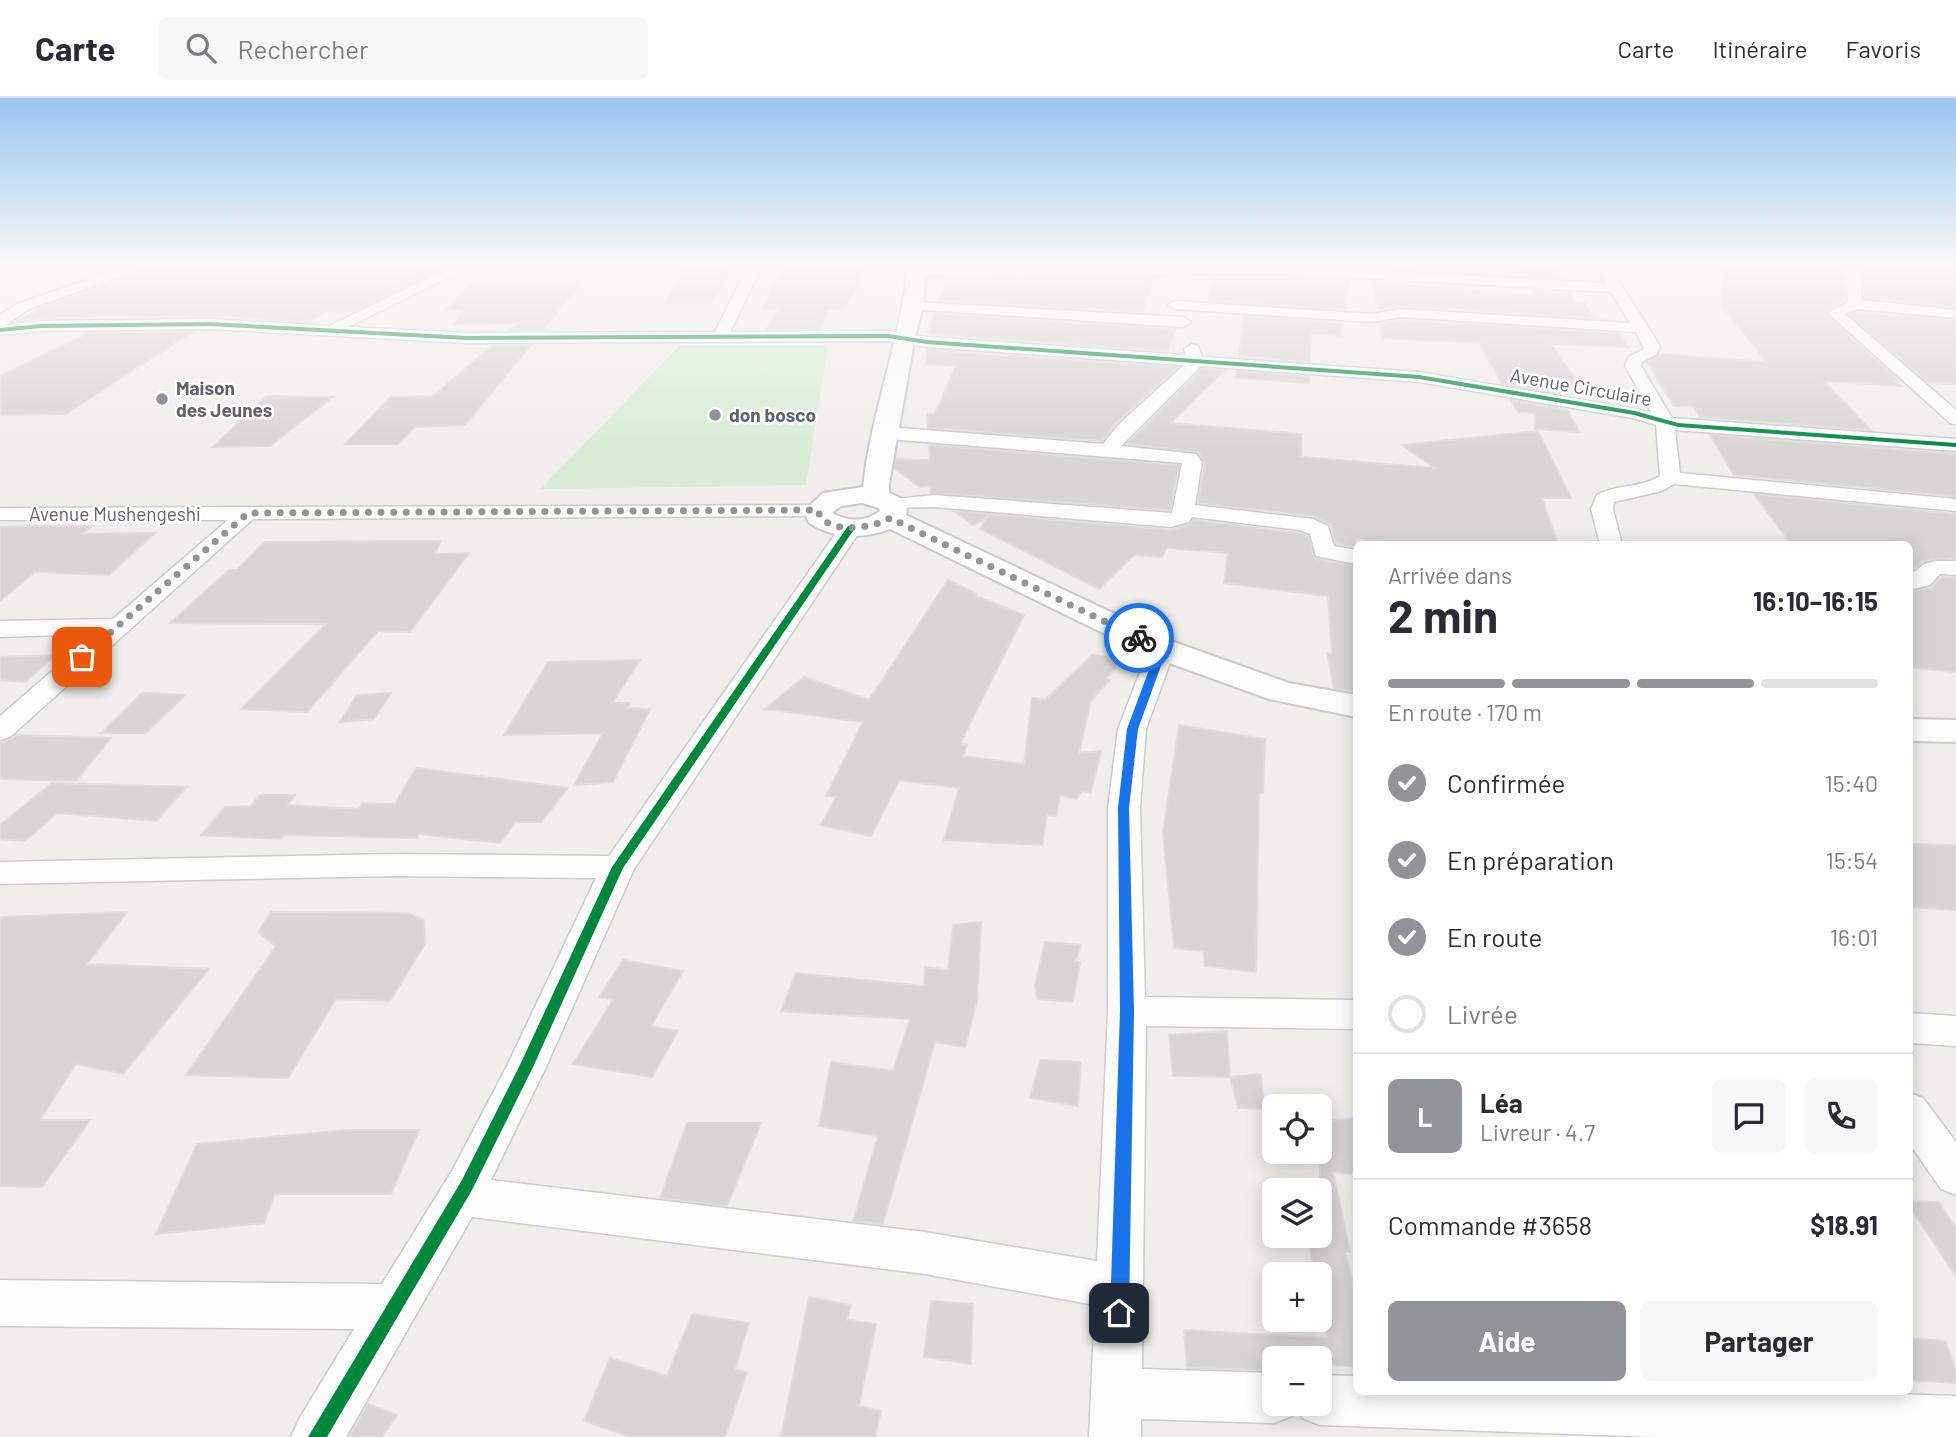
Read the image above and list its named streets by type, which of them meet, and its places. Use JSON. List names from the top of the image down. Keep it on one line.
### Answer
{"streets":{"street":["Avenue Circulaire","Avenue Mushengeshi"]},"places":["Maison des Jeunes","don bosco"],"page":{"header":"Carte","search":"Rechercher","nav":["Carte","Itinéraire","Favoris"],"heading":["2 min","Arrivée dans","16:10–16:15"],"panel":["Léa","Livreur · 4.7","Commande #3658","$18.91"],"bar":"En route · 170 m","list":[["Confirmée","15:40"],["En préparation","15:54"],["En route","16:01"],"Livrée"],"round":"L","map_buttons":["+","−"],"buttons":["Aide","Partager"]}}
